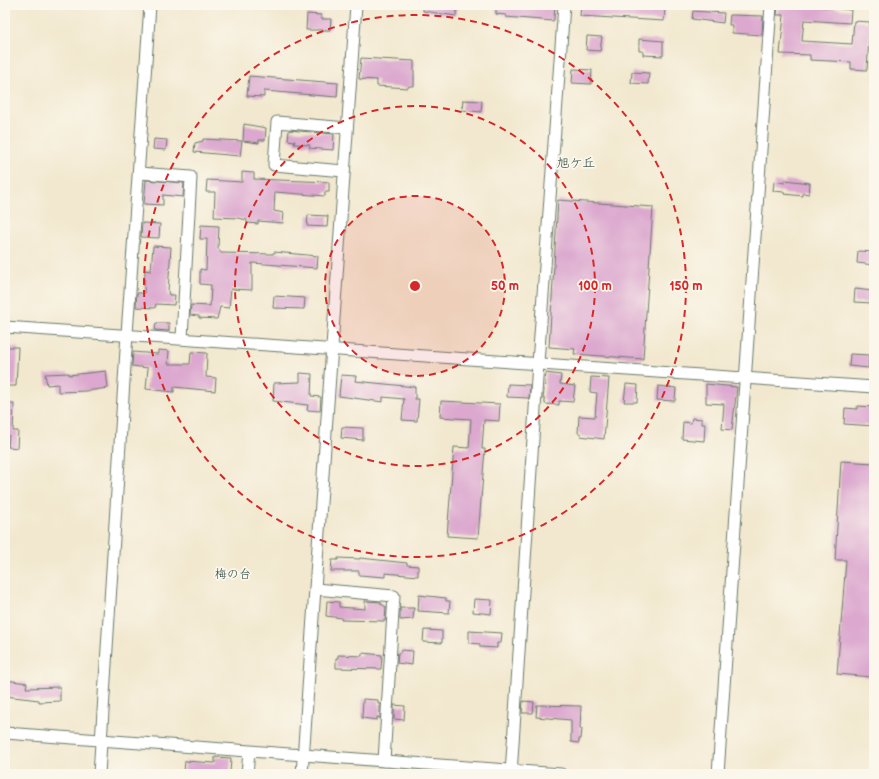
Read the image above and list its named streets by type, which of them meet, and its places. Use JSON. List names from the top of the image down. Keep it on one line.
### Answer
{"districts":["旭ケ丘","梅の台"],"rings":["50 m","100 m","150 m"]}
